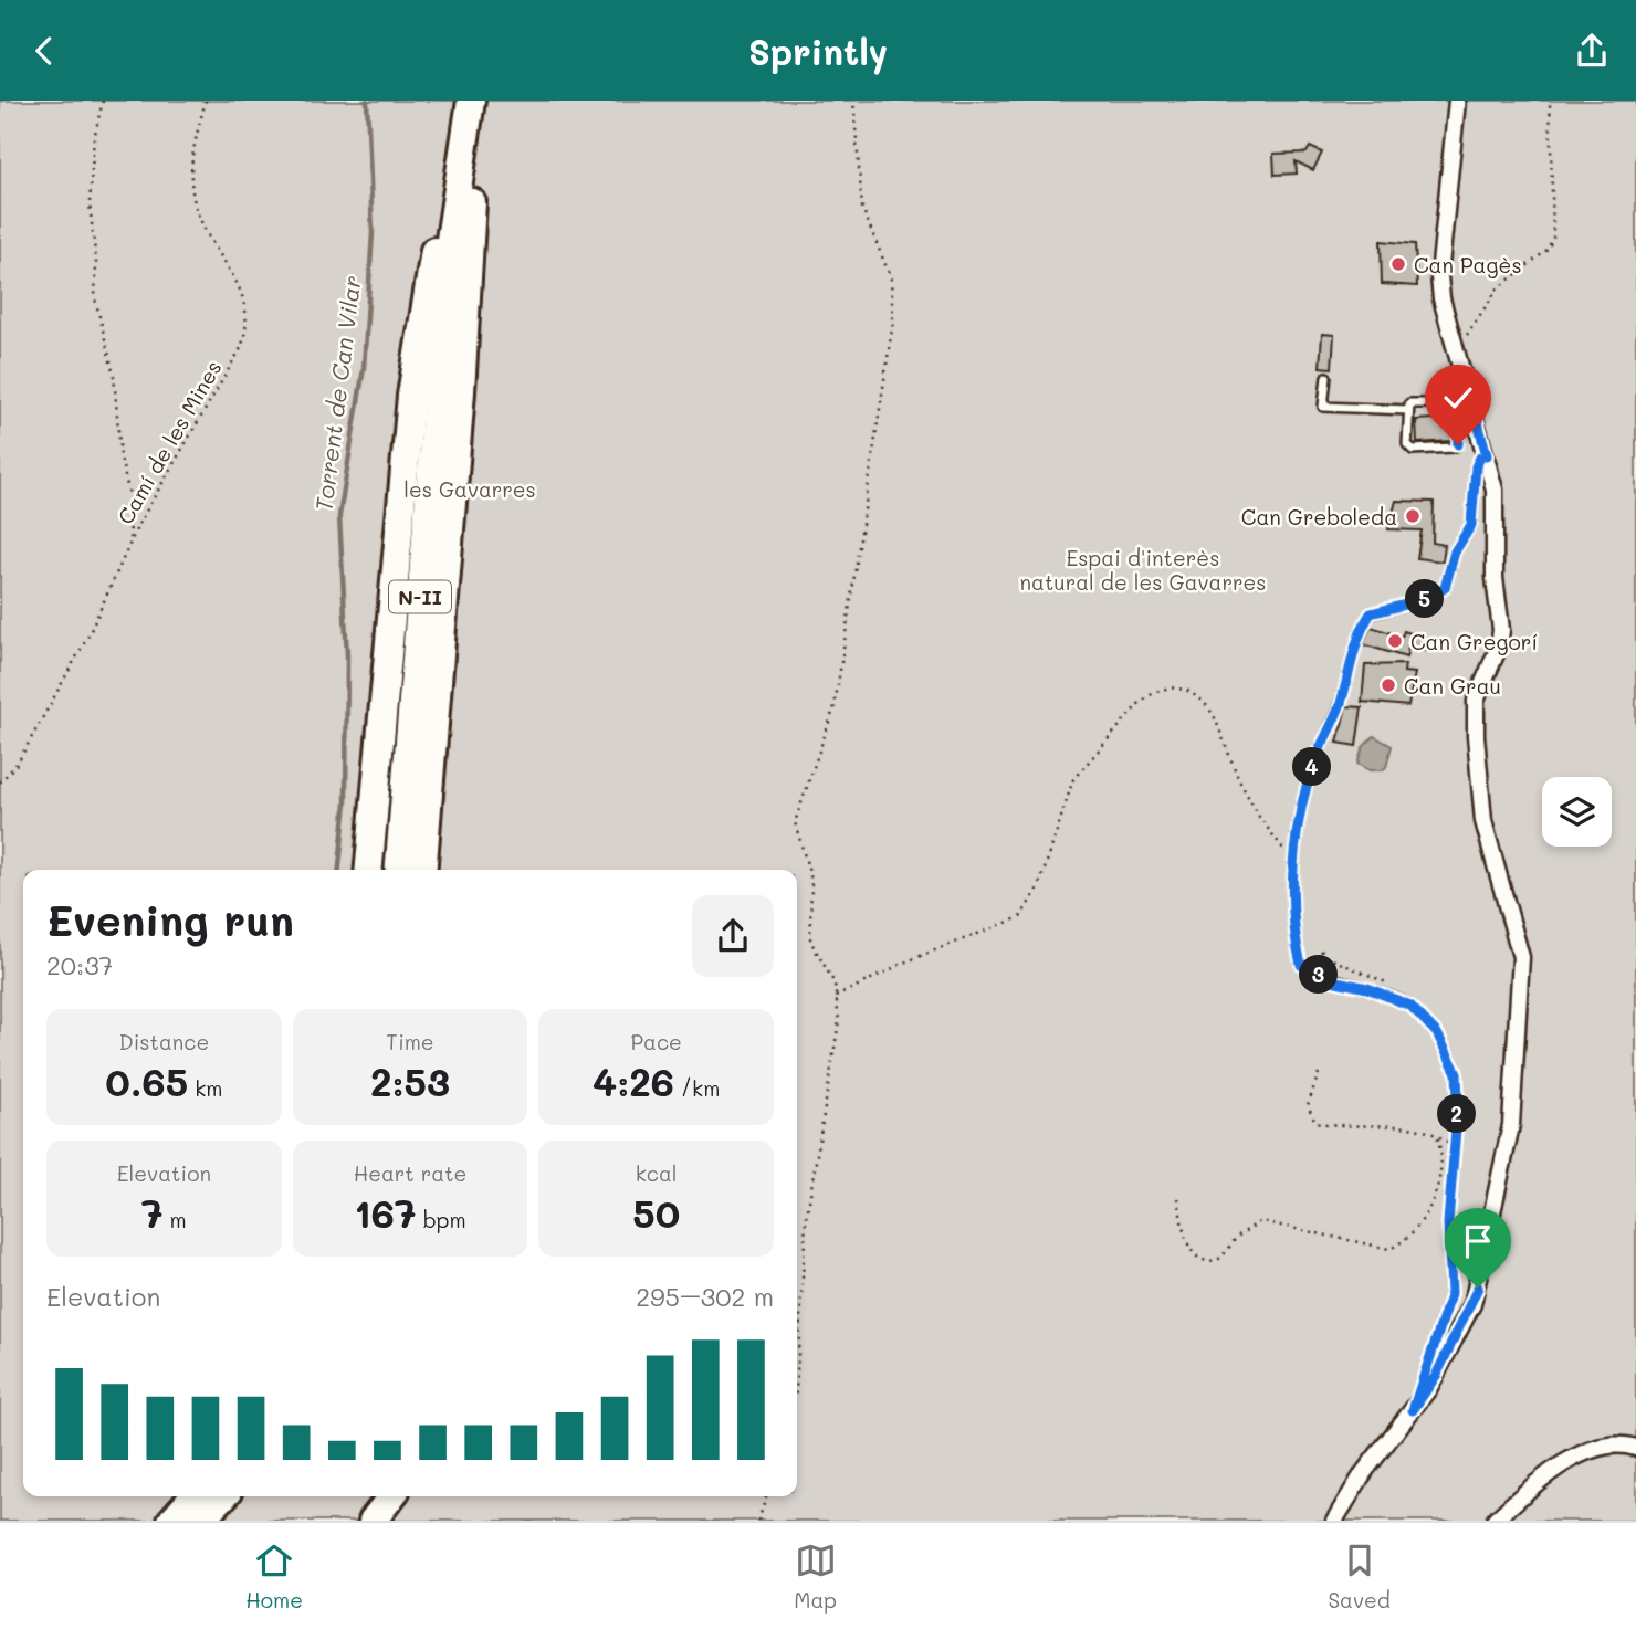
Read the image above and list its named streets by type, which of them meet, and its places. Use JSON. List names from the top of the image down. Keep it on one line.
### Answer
{"streets":{"highway":["N-II"],"path":["Camí de les Mines"]},"water":["Torrent de Can Vilar"],"parks":["les Gavarres","Espai d'interès natural de les Gavarres"],"places":["Can Pagès","Can Greboleda","Can Gregorí","Can Grau"],"page":{"header":"Sprintly","pins":["5","4","3","2"],"heading":["Evening run","20:37"],"stats":[["Distance","0.65 km"],["Time","2:53"],["Pace","4:26 /km"],["Elevation","7 m"],["Heart rate","167 bpm"],["kcal","50"]],"chart":["Elevation","295–302 m"],"tabs":["Home","Map","Saved"]}}
